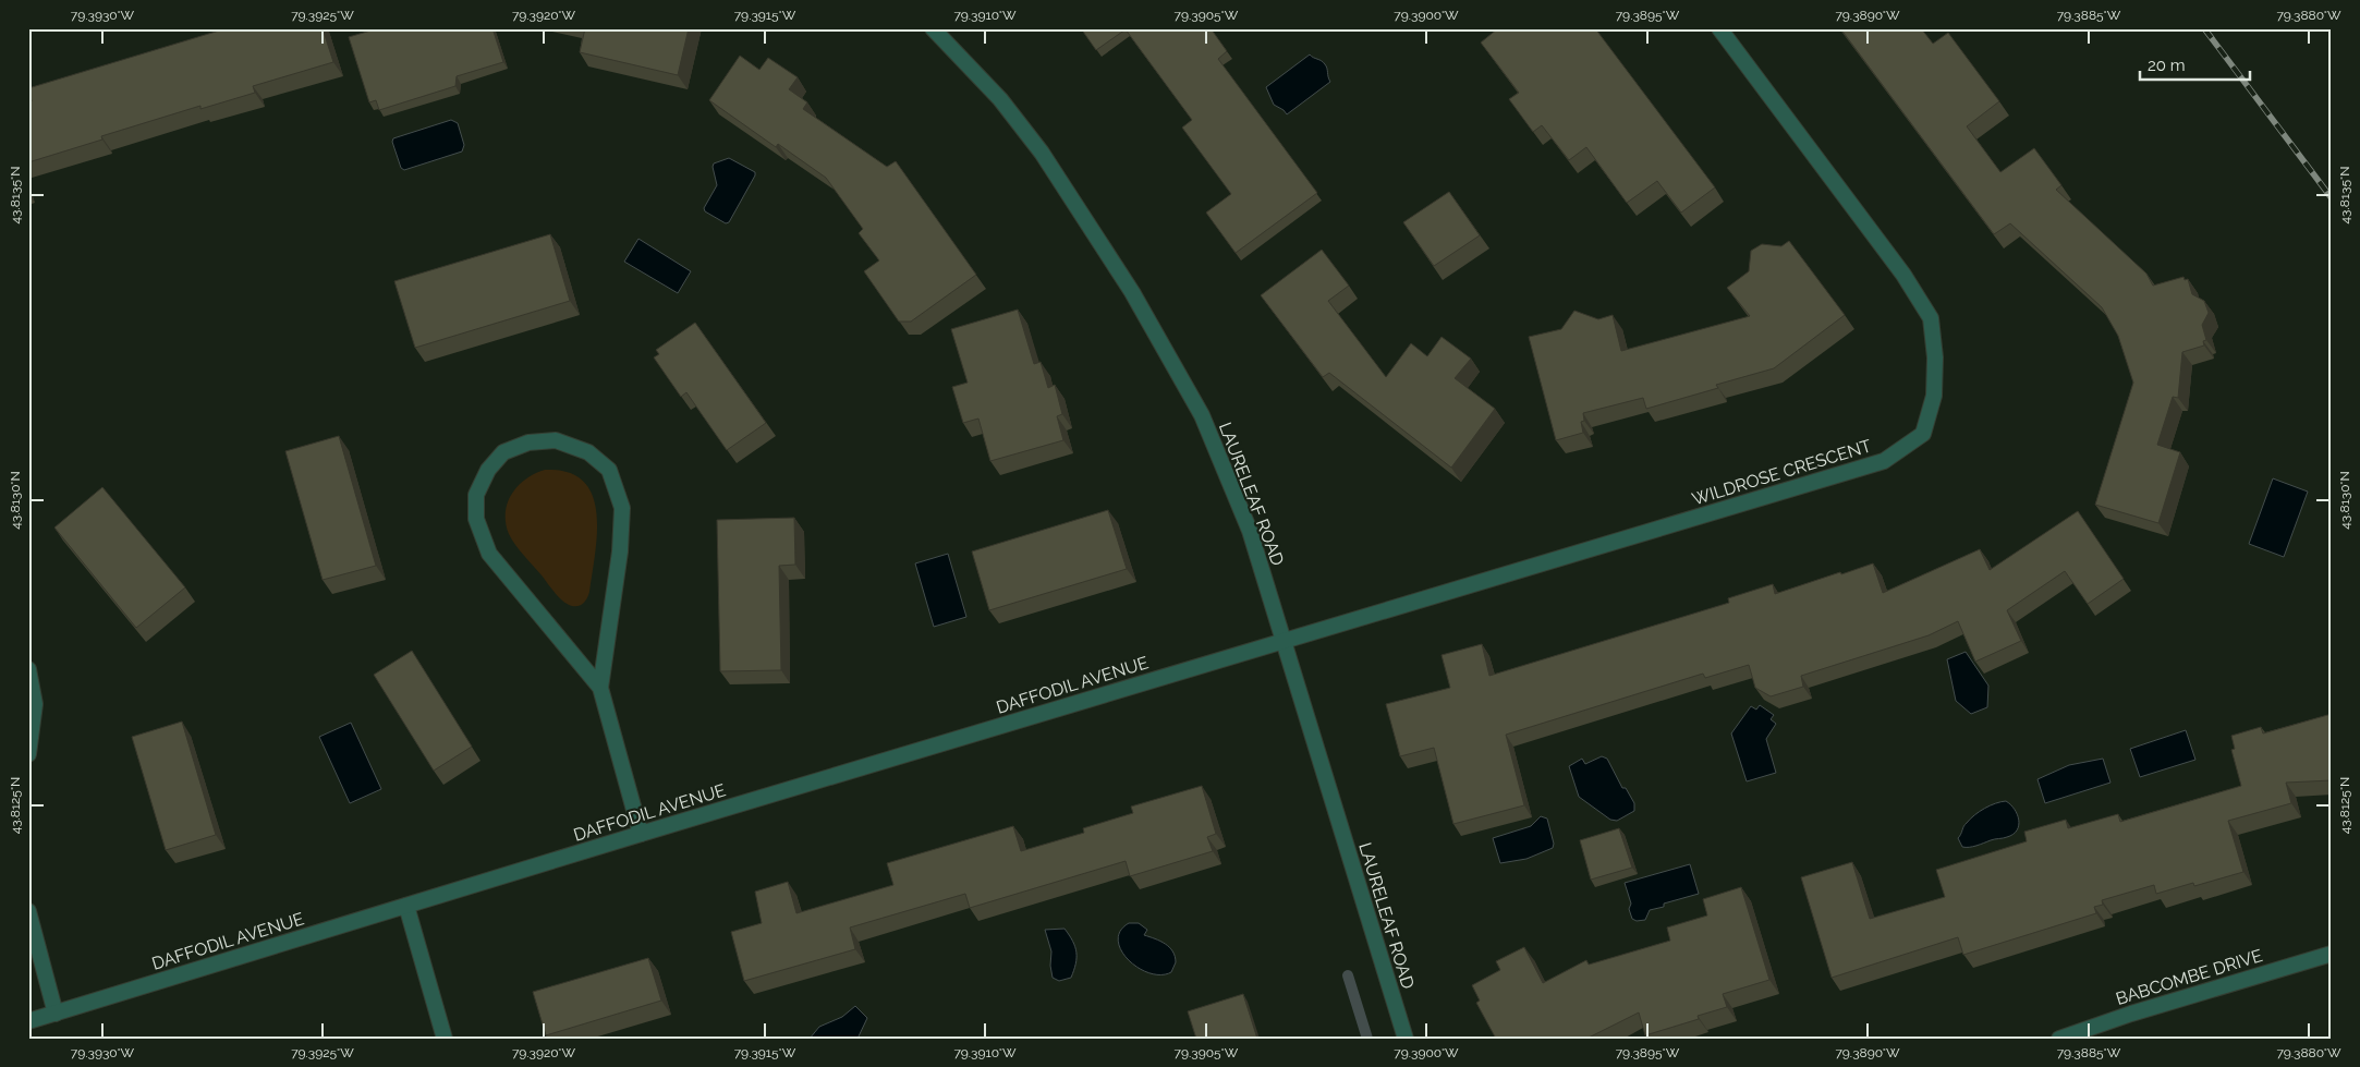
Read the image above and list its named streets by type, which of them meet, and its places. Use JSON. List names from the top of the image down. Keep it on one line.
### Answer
{"streets":{"street":["WILDROSE CRESCENT","LAURELEAF ROAD","DAFFODIL AVENUE","BABCOMBE DRIVE"]},"crossings":[["WILDROSE CRESCENT","LAURELEAF ROAD"],["WILDROSE CRESCENT","DAFFODIL AVENUE"],["LAURELEAF ROAD","DAFFODIL AVENUE"]],"scale_bar":"20 m","coordinates":["79.3930°W","79.3925°W","79.3920°W","79.3915°W","79.3910°W","79.3905°W","79.3900°W","79.3895°W","79.3890°W","79.3885°W","79.3880°W","43.8135°N","43.8130°N","43.8125°N"]}
